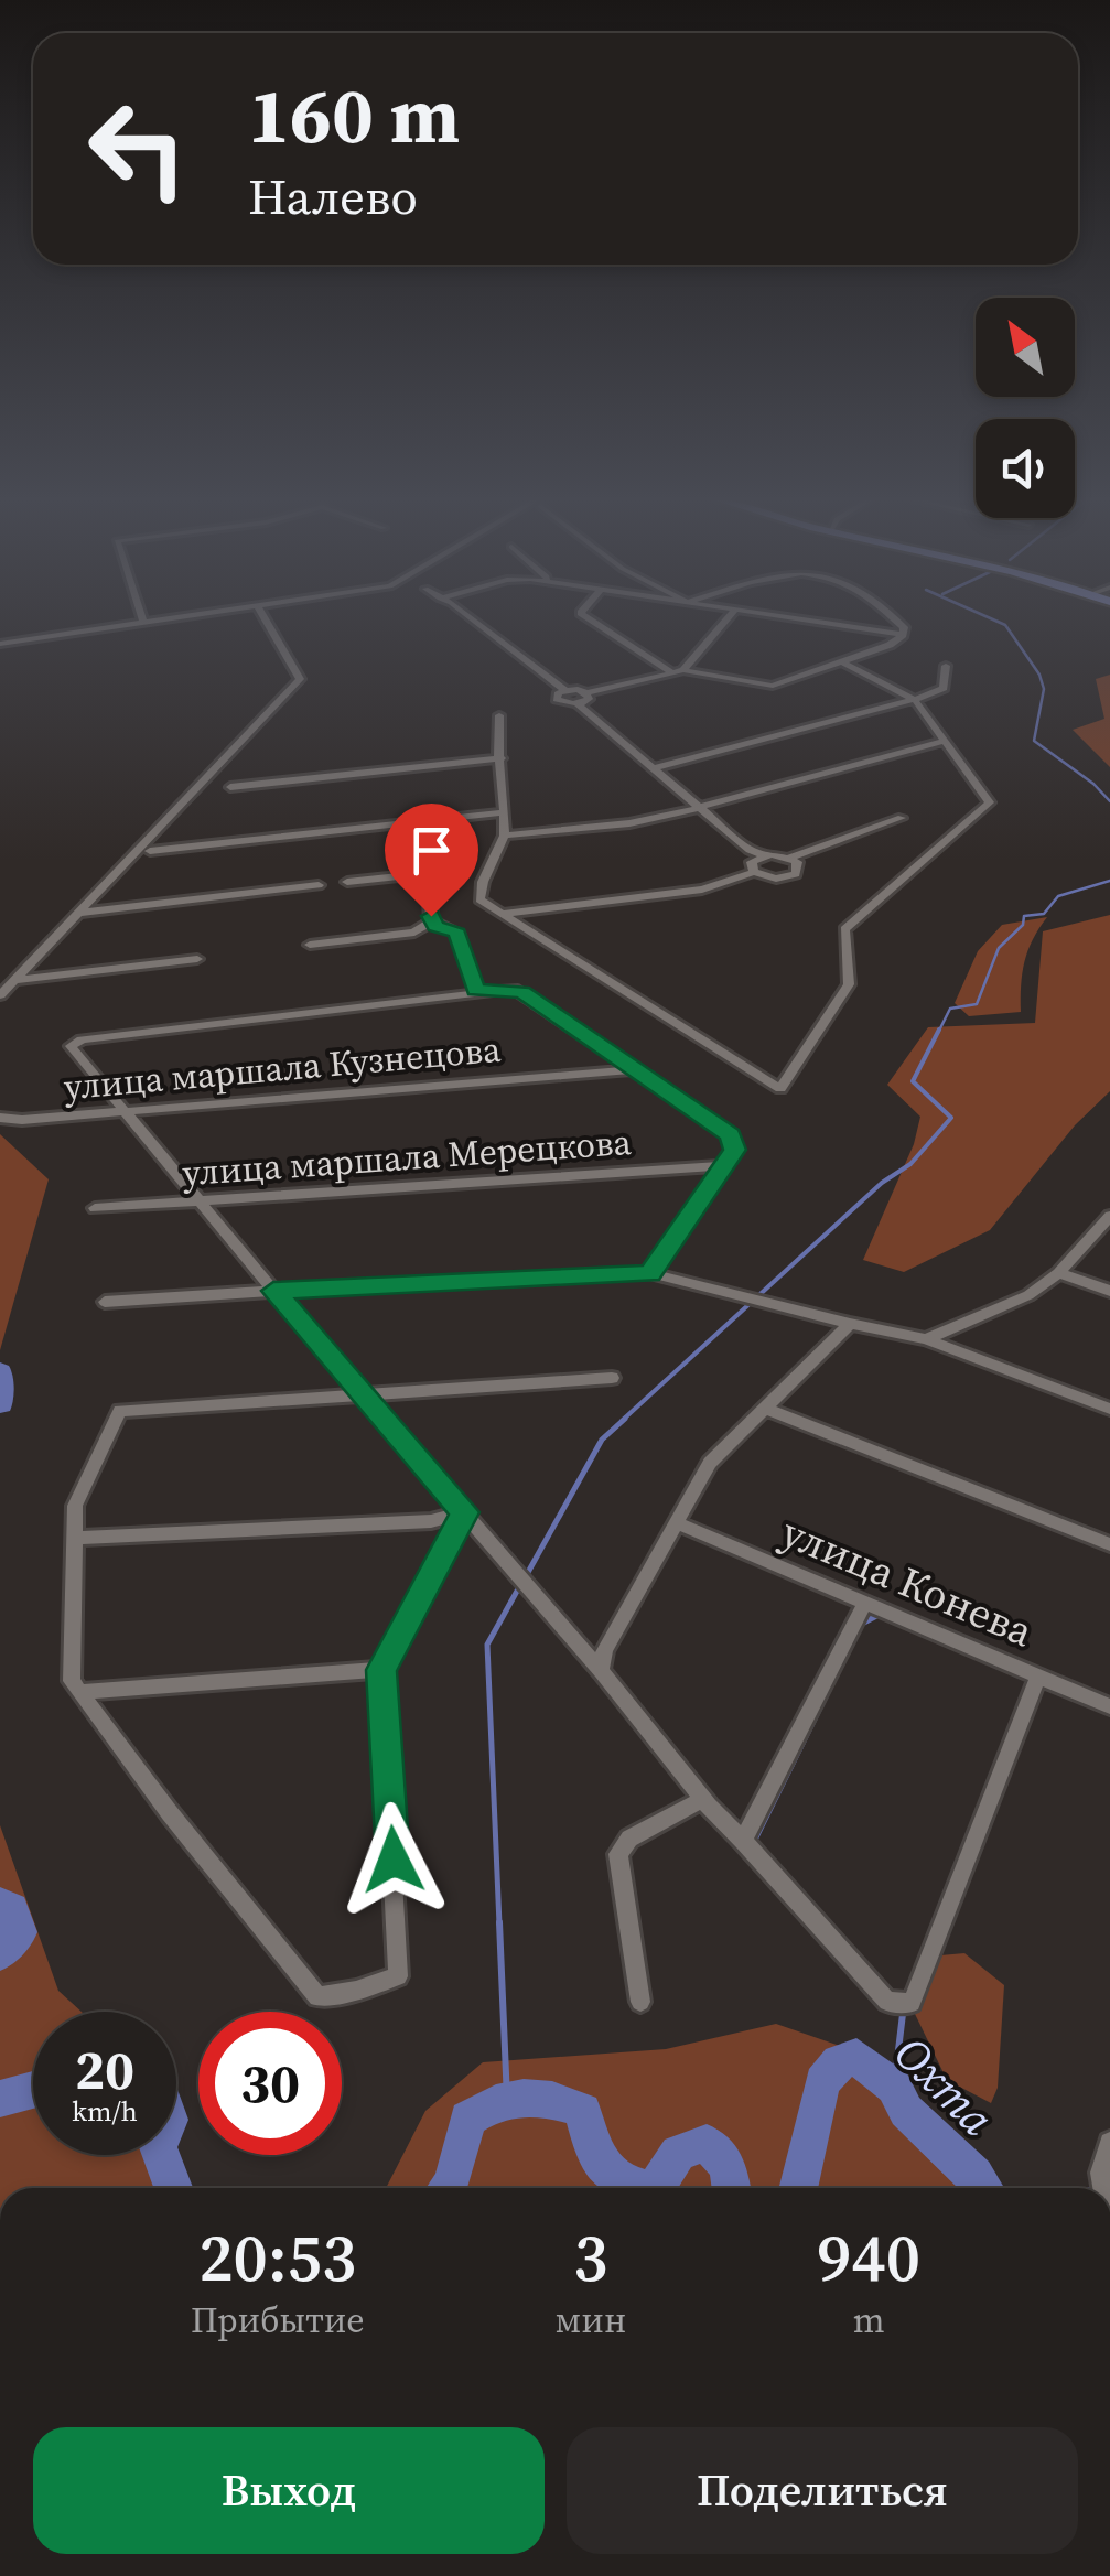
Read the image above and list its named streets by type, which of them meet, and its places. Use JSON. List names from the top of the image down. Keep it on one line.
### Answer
{"streets":{"street":["улица маршала Кузнецова","улица маршала Мерецкова","улица Конева"]},"water":["Охта"],"north":"top left","page":{"turn":["160 m","Налево"],"speed":"20 km/h","limit":"30","eta":["20:53","Прибытие","3","мин","940","m"],"buttons":["Выход","Поделиться"]}}
